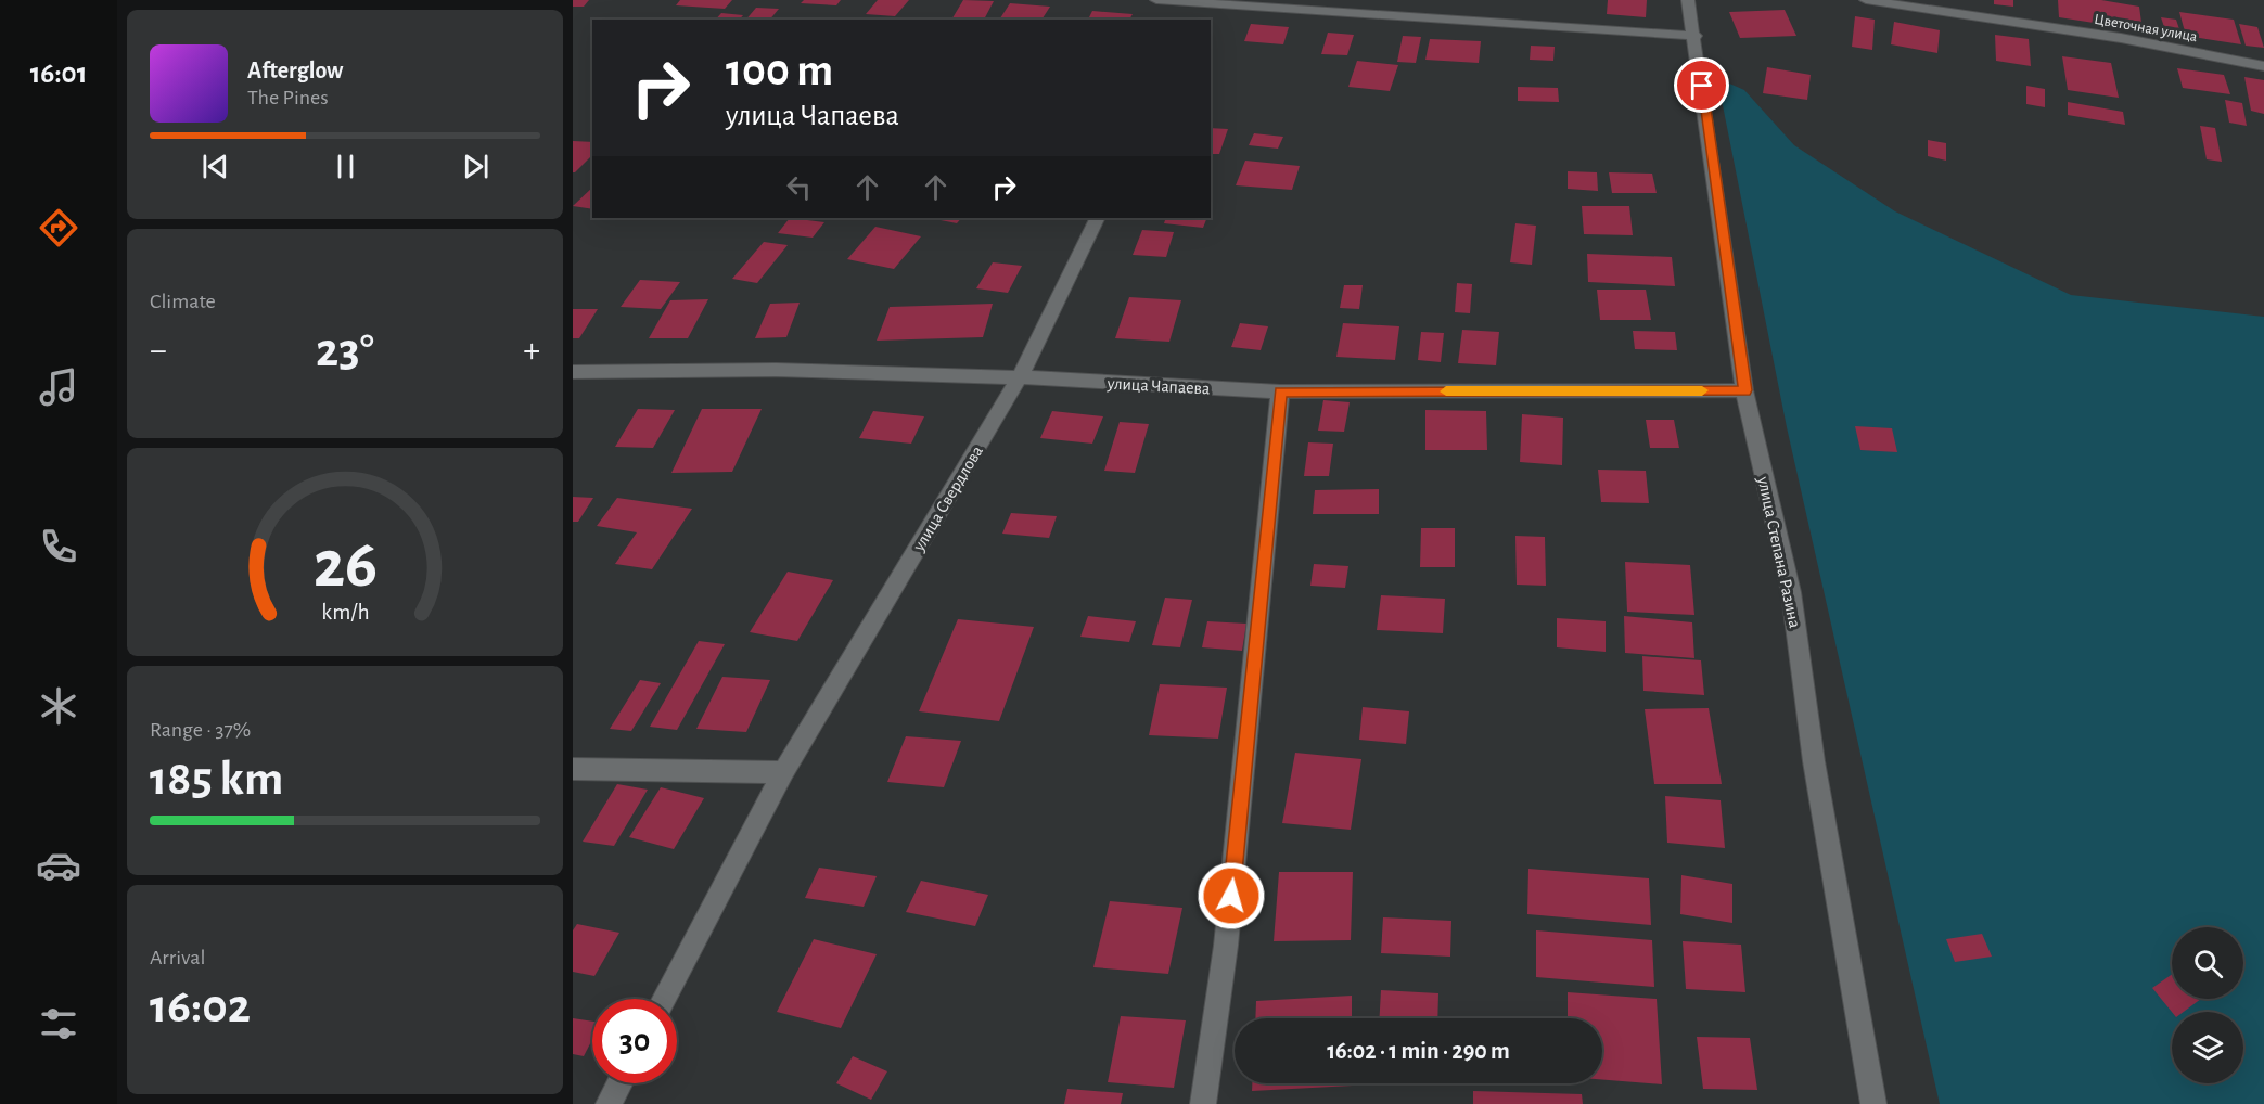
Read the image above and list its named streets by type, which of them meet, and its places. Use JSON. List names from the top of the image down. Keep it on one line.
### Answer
{"streets":{"street":["Цветочная улица","улица Чапаева","улица Свердлова","улица Степана Разина"]},"crossings":[["улица Чапаева","улица Свердлова"],["улица Чапаева","улица Степана Разина"]],"page":{"tabs":"16:01","turn":["100 m","улица Чапаева"],"song":["Afterglow","The Pines"],"tile":["Climate",["Range · 37%","185 km"],["Arrival","16:02"]],"heat":["−","23°","+"],"limit":"30","trip":"16:02 · 1 min · 290 m","gauge":["26","km/h"]}}
